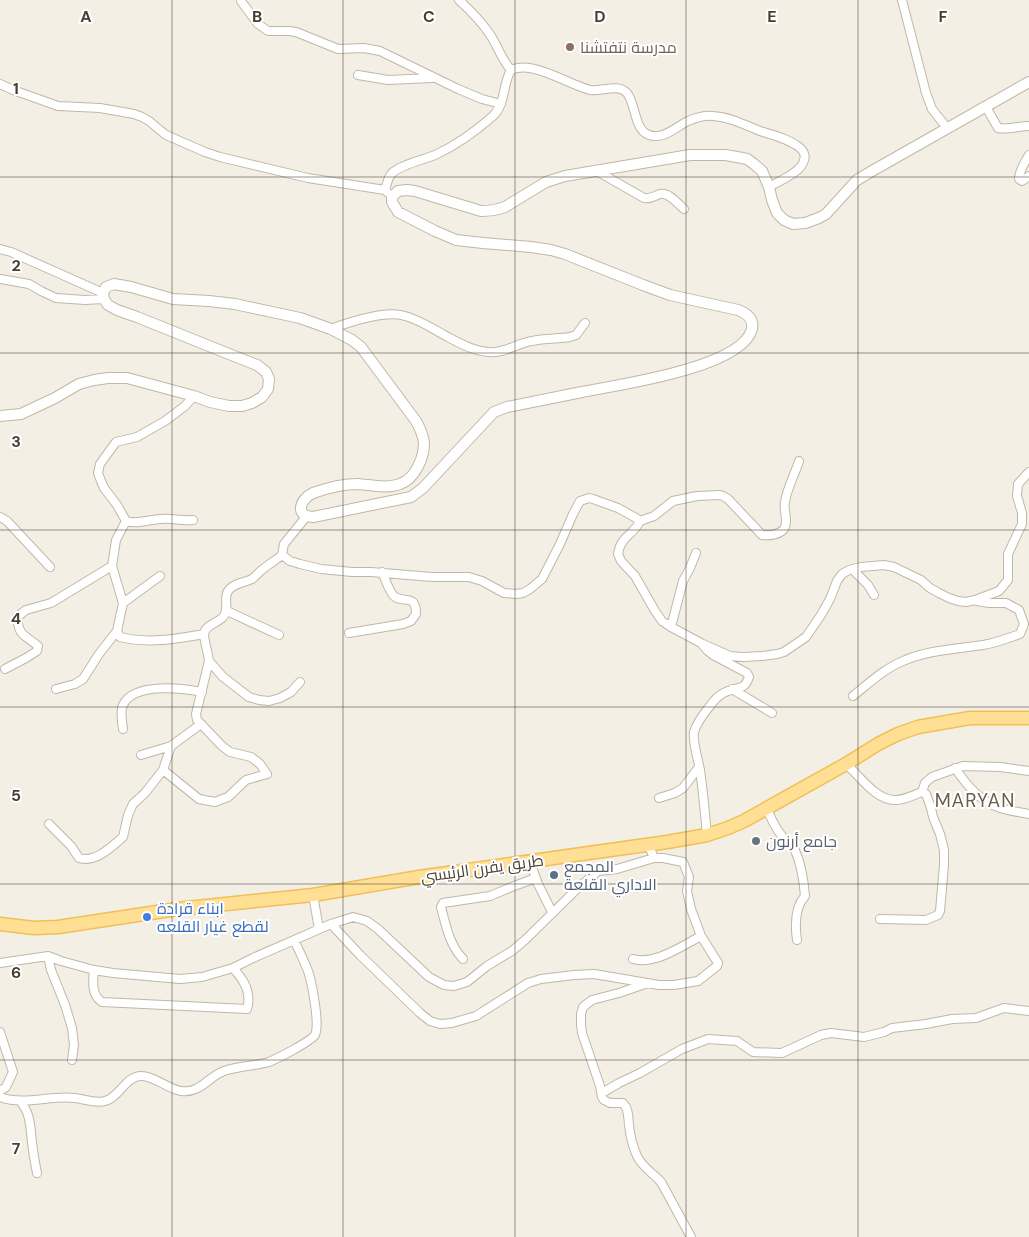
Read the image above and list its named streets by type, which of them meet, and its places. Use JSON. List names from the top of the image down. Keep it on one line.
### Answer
{"streets":{"main road":["طريق يفرن الرئيسي"]},"districts":["MARYAN"],"places":["مدرسة نتفتشنا","جامع أرنون","المجمع الاداري القلعة","ابناء قرادة لقطع غيار القلعه"],"grid":{"columns":["A","B","C","D","E","F"],"rows":["1","2","3","4","5","6","7"]}}
